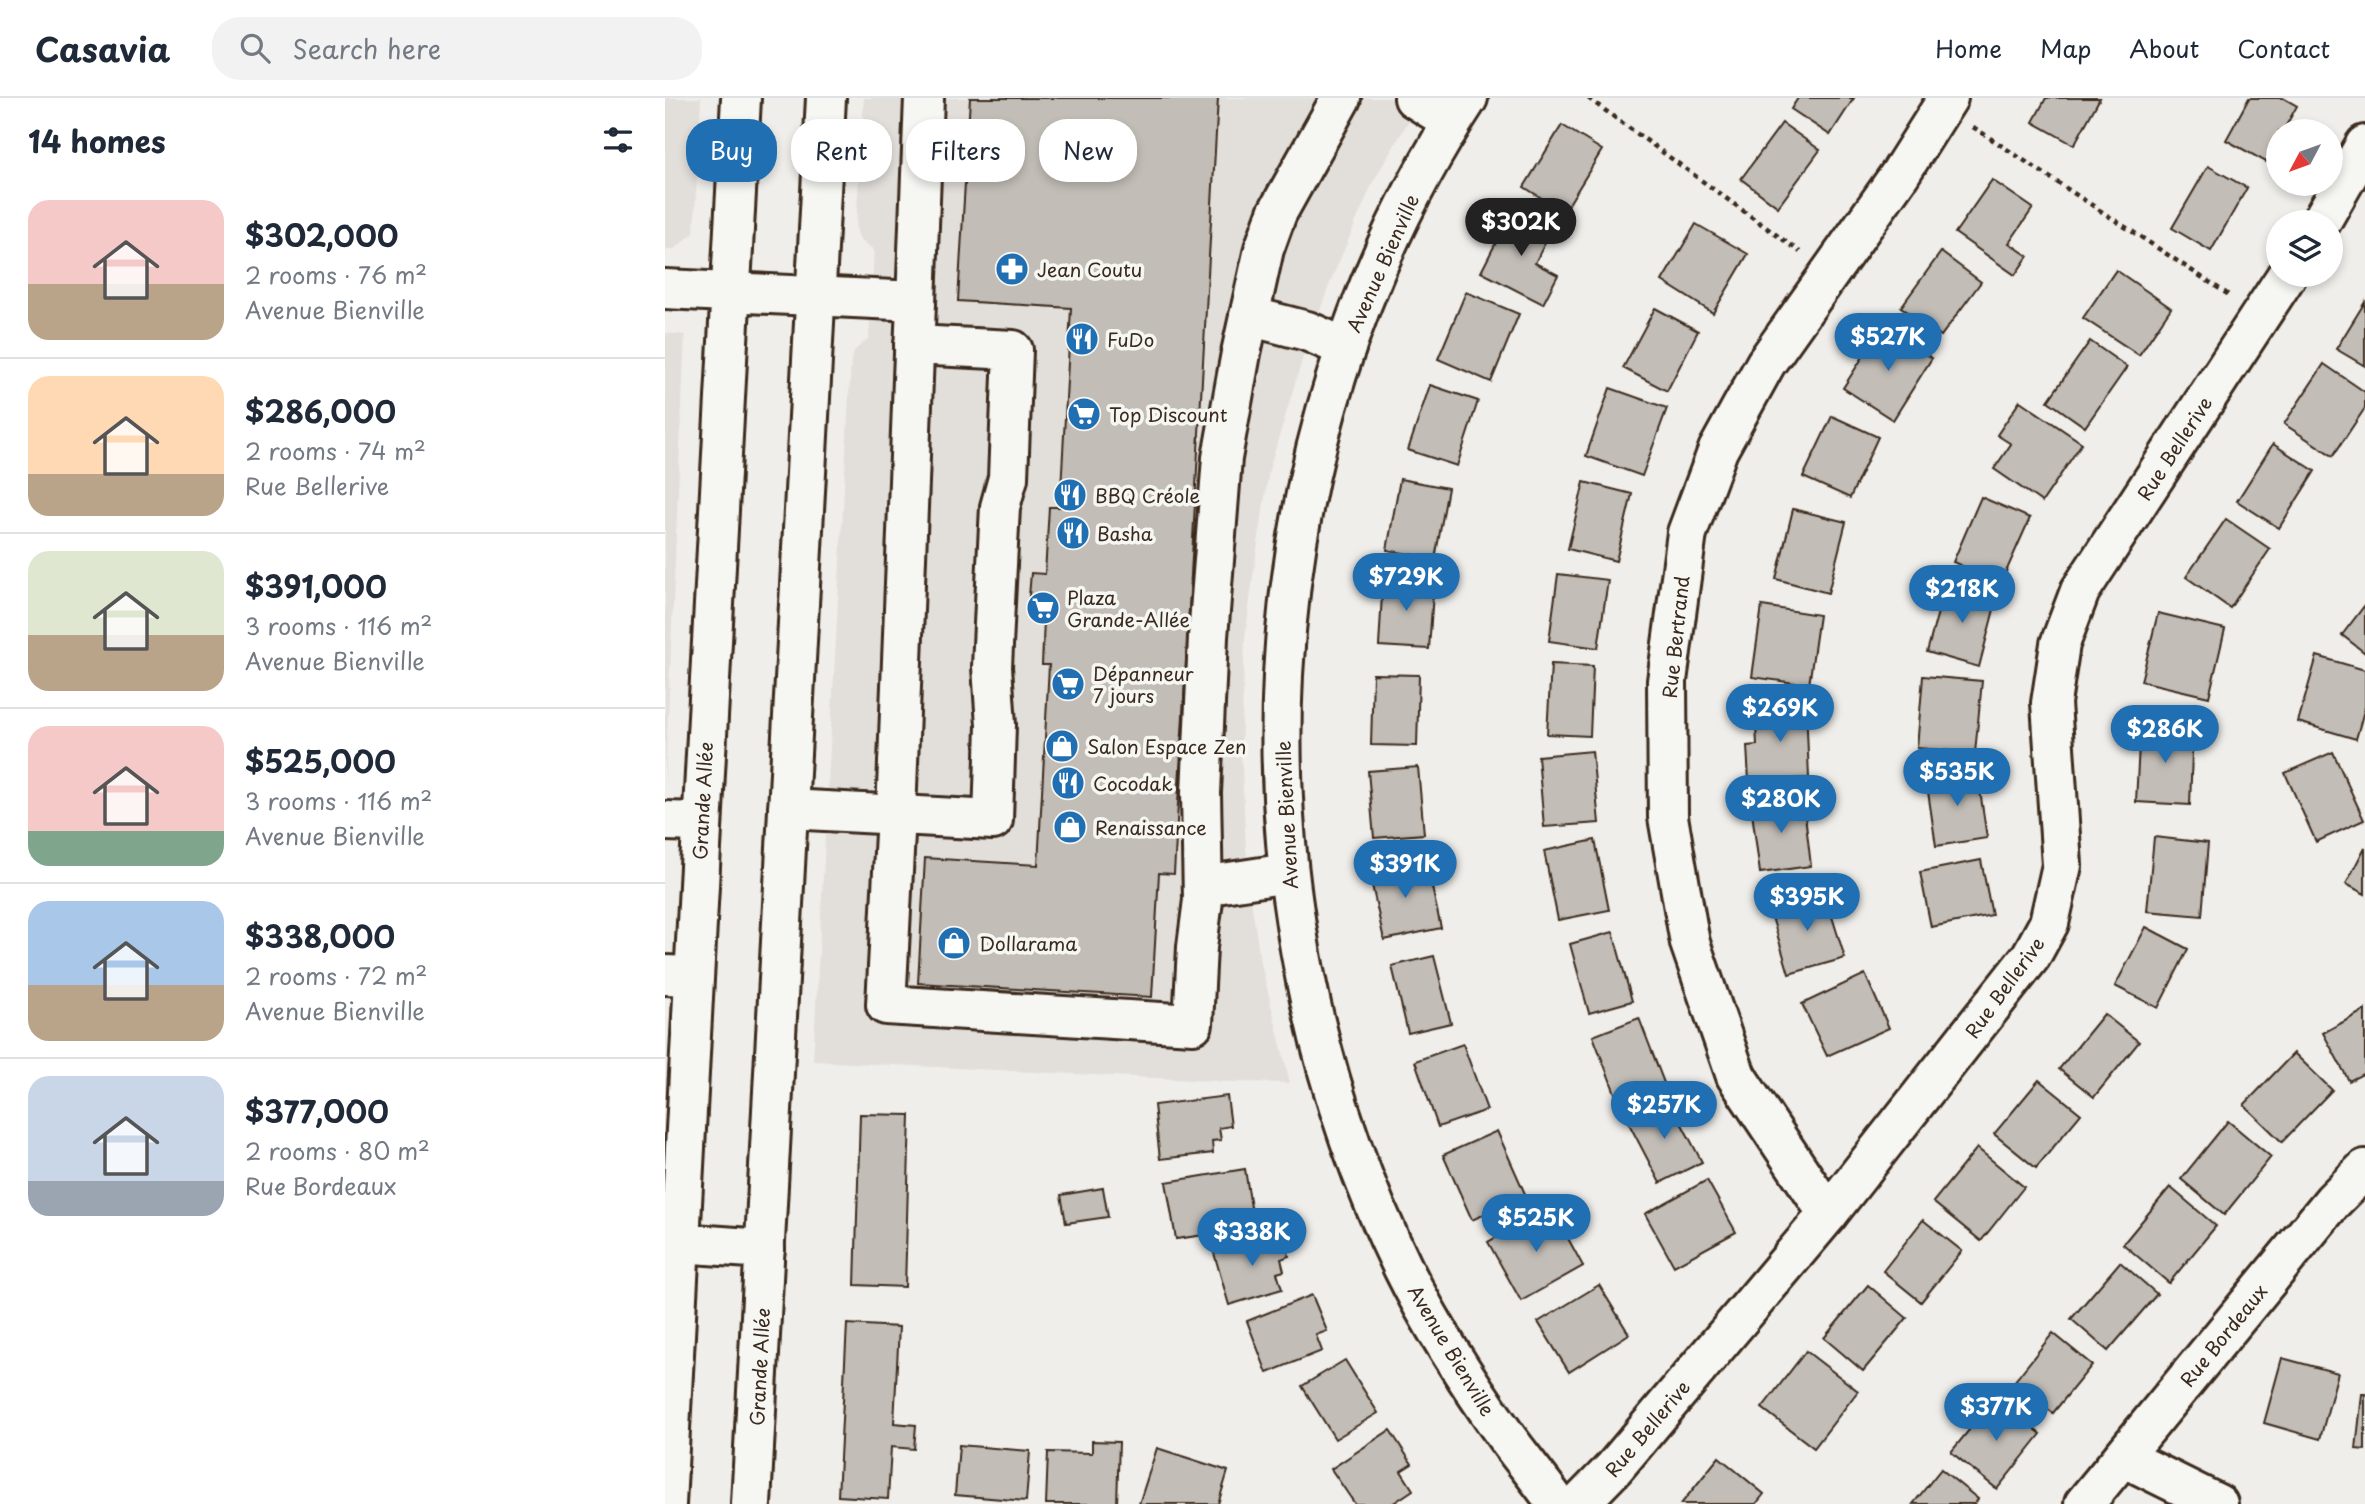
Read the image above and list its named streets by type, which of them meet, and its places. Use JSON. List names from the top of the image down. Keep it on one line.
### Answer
{"streets":{"street":["Avenue Bienville","Rue Bellerive","Rue Bertrand","Grande Allée","Rue Bordeaux"]},"crossings":[["Rue Bellerive","Rue Bertrand"]],"places":{"pharmacy":["Jean Coutu"],"restaurant":["FuDo","BBQ Créole","Basha","Cocodak"],"supermarket":["Top Discount","Plaza Grande-Allée","Dépanneur 7 jours"],"shop":["Salon Espace Zen","Renaissance","Dollarama"]},"north":"bottom left","page":{"header":"Casavia","search":"Search here","nav":["Home","Map","About","Contact"],"heading":"14 homes","chip":["Buy","Rent","Filters","New"],"list":[{"name":"$302,000","note":"2 rooms · 76 m² · Avenue Bienville"},{"name":"$286,000","note":"2 rooms · 74 m² · Rue Bellerive"},{"name":"$391,000","note":"3 rooms · 116 m² · Avenue Bienville"},{"name":"$525,000","note":"3 rooms · 116 m² · Avenue Bienville"},{"name":"$338,000","note":"2 rooms · 72 m² · Avenue Bienville"},{"name":"$377,000","note":"2 rooms · 80 m² · Rue Bordeaux"}],"price":["$302K","$527K","$729K","$218K","$269K","$286K","$535K","$280K","$391K","$395K","$257K","$525K","$338K","$377K"]}}
